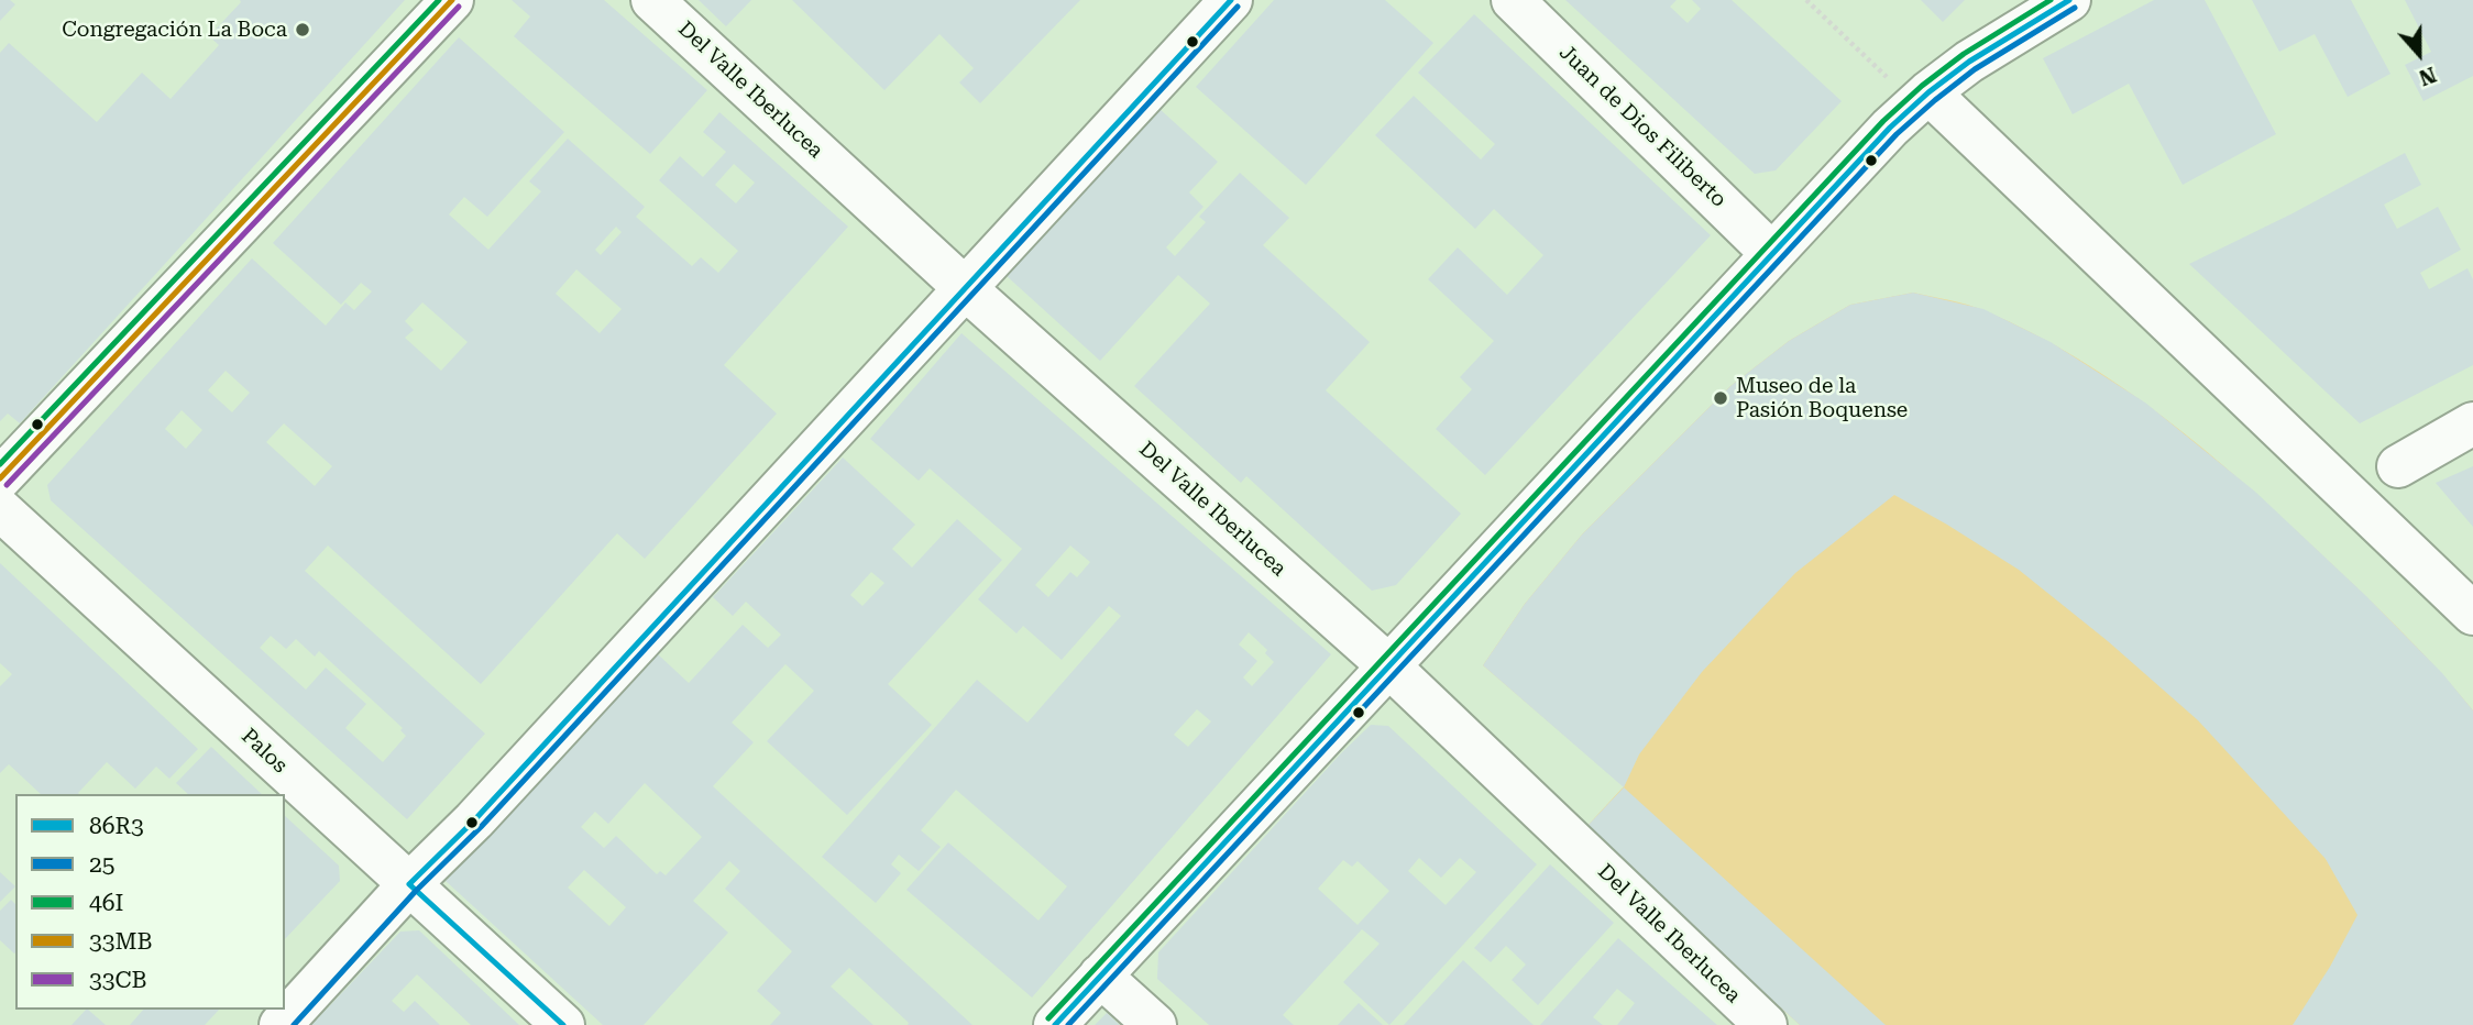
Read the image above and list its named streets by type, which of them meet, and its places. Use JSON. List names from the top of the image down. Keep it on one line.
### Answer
{"streets":{"street":["Del Valle Iberlucea","Juan de Dios Filiberto","Palos"]},"places":["Congregación La Boca","Museo de la Pasión Boquense"],"lines":["transit line 86R3","transit line 46I","transit line 33MB","transit line 25","transit line 33CB"],"legend":["86R3","25","46I","33MB","33CB"],"north":"bottom"}
